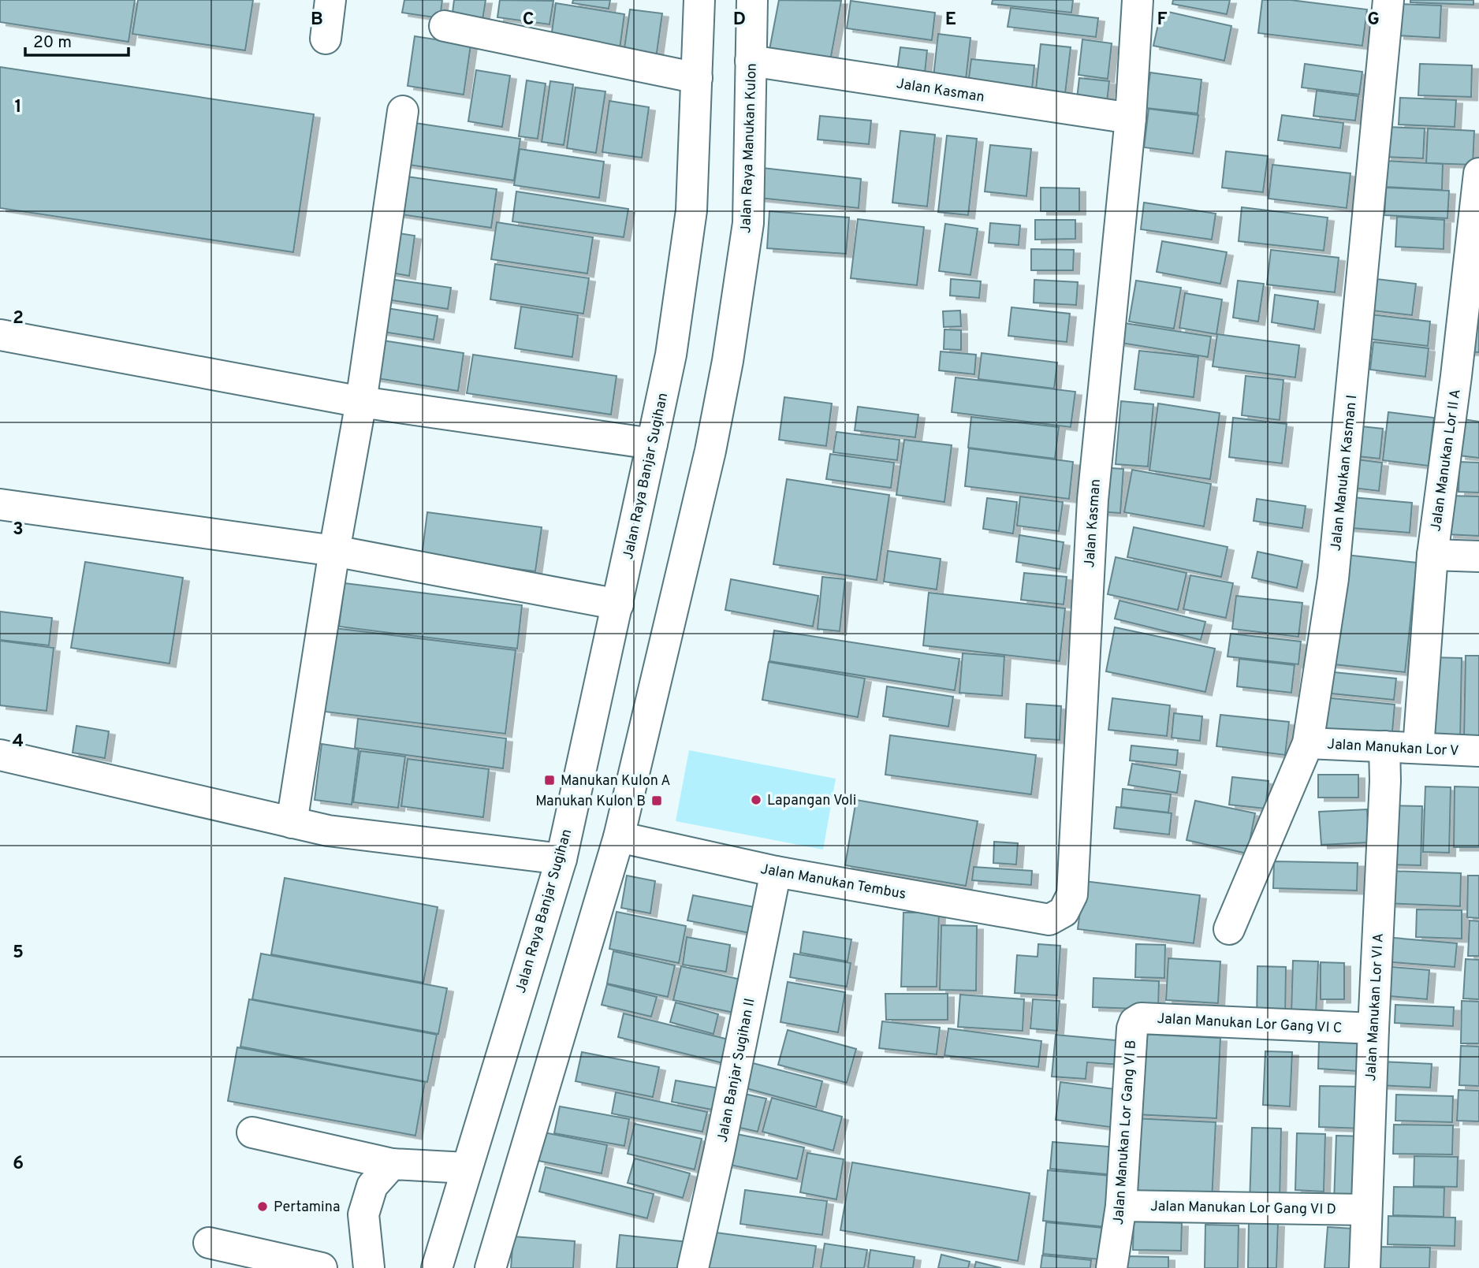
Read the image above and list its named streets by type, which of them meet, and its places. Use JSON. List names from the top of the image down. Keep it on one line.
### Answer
{"streets":{"street":["Jalan Kasman","Jalan Raya Manukan Kulon","Jalan Manukan Lor II A","Jalan Manukan Kasman I","Jalan Raya Banjar Sugihan","Jalan Manukan Lor V","Jalan Manukan Tembus","Jalan Manukan Lor VI A","Jalan Manukan Lor Gang VI C","Jalan Banjar Sugihan II","Jalan Manukan Lor Gang VI B","Jalan Manukan Lor Gang VI D"]},"crossings":[["Jalan Kasman","Jalan Raya Manukan Kulon"],["Jalan Kasman","Jalan Manukan Tembus"],["Jalan Raya Manukan Kulon","Jalan Manukan Tembus"],["Jalan Manukan Lor II A","Jalan Manukan Lor V"],["Jalan Manukan Kasman I","Jalan Manukan Lor V"],["Jalan Manukan Lor V","Jalan Manukan Lor VI A"],["Jalan Manukan Tembus","Jalan Banjar Sugihan II"],["Jalan Manukan Lor VI A","Jalan Manukan Lor Gang VI C"],["Jalan Manukan Lor VI A","Jalan Manukan Lor Gang VI D"],["Jalan Manukan Lor Gang VI C","Jalan Manukan Lor Gang VI B"],["Jalan Manukan Lor Gang VI B","Jalan Manukan Lor Gang VI D"]],"places":{"transit":["Manukan Kulon A","Manukan Kulon B"],"other":["Lapangan Voli","Pertamina"]},"scale_bar":"20 m","grid":{"columns":["B","C","D","E","F","G"],"rows":["1","2","3","4","5","6"]}}
